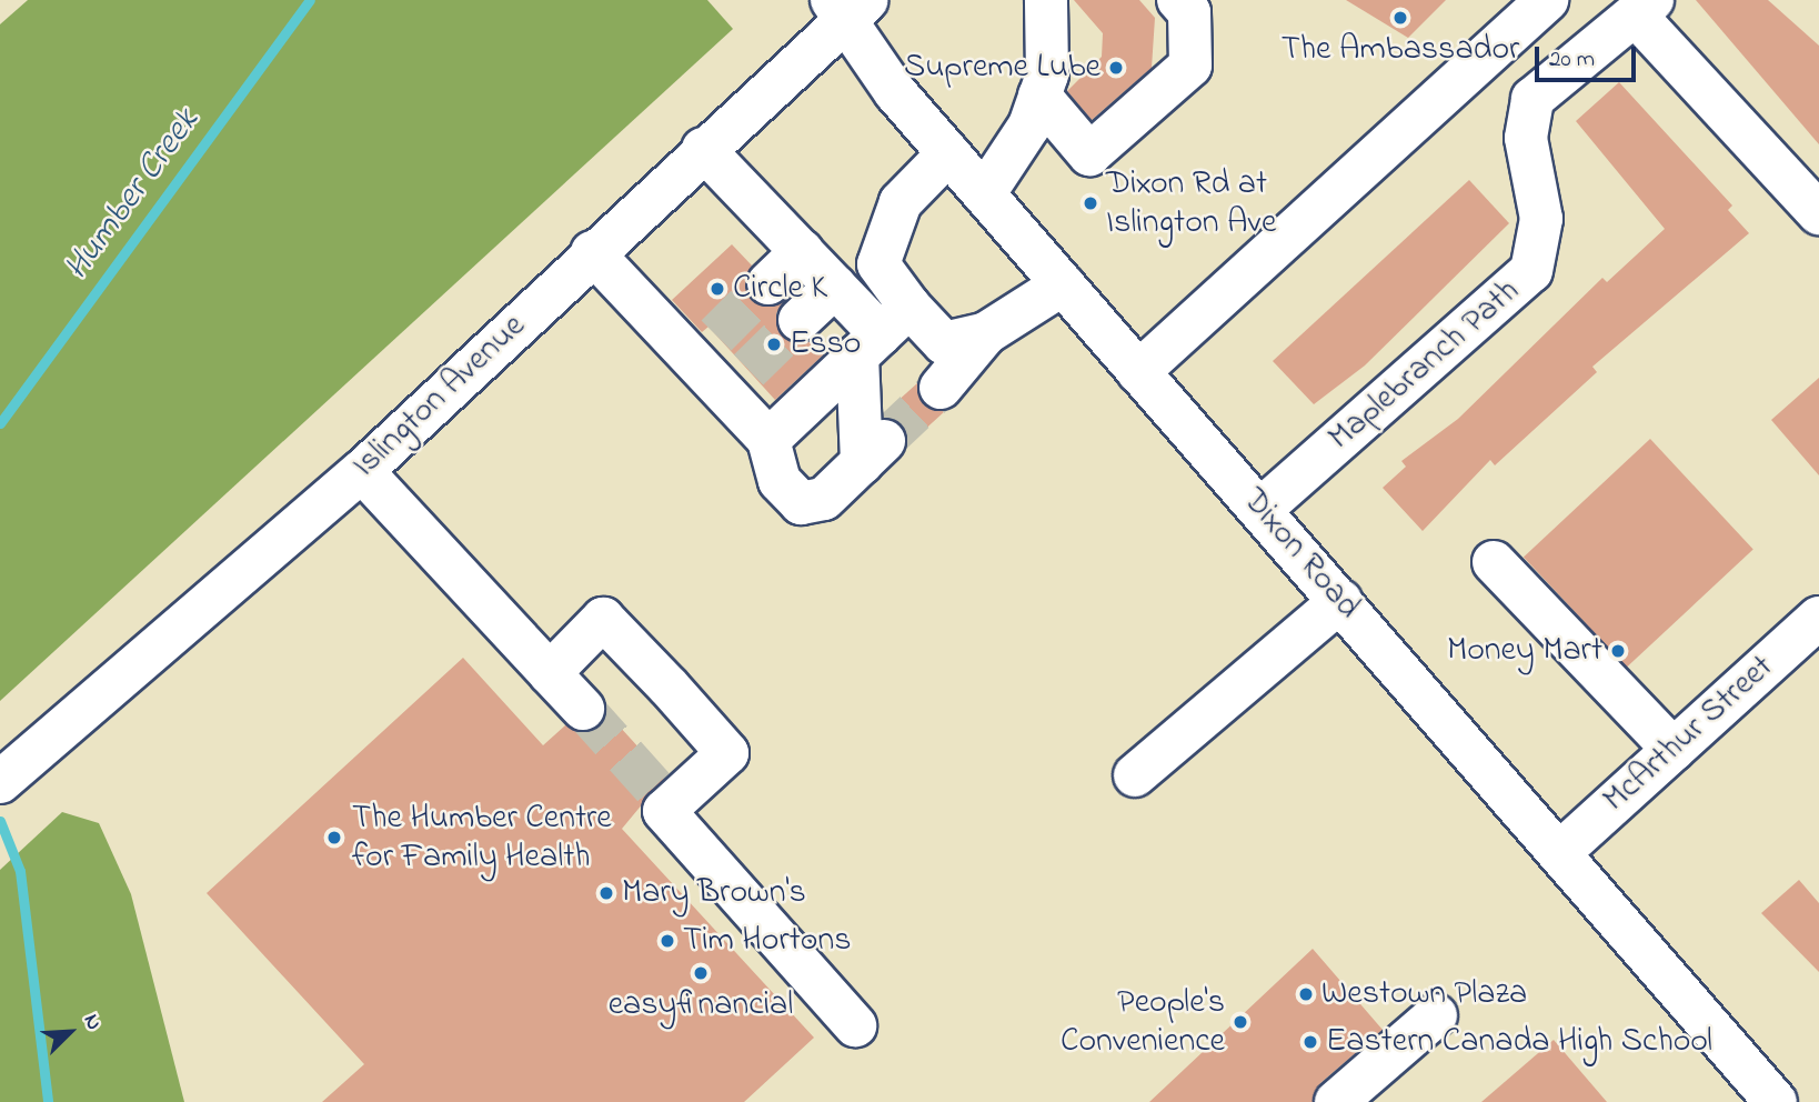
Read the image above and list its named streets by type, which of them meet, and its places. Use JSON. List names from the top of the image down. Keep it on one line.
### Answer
{"streets":{"main road":["Maplebranch Path","Islington Avenue","Dixon Road","McArthur Street"]},"crossings":[["Maplebranch Path","Dixon Road"],["Islington Avenue","Dixon Road"],["Dixon Road","McArthur Street"]],"water":["Humber Creek"],"places":["The Ambassador","Supreme Lube","Dixon Rd at Islington Ave","Circle K","Esso","Money Mart","The Humber Centre for Family Health","Mary Brown's","Tim Hortons","easyfinancial","Westown Plaza","People's Convenience","Eastern Canada High School"],"scale_bar":"20 m","north":"top right"}
